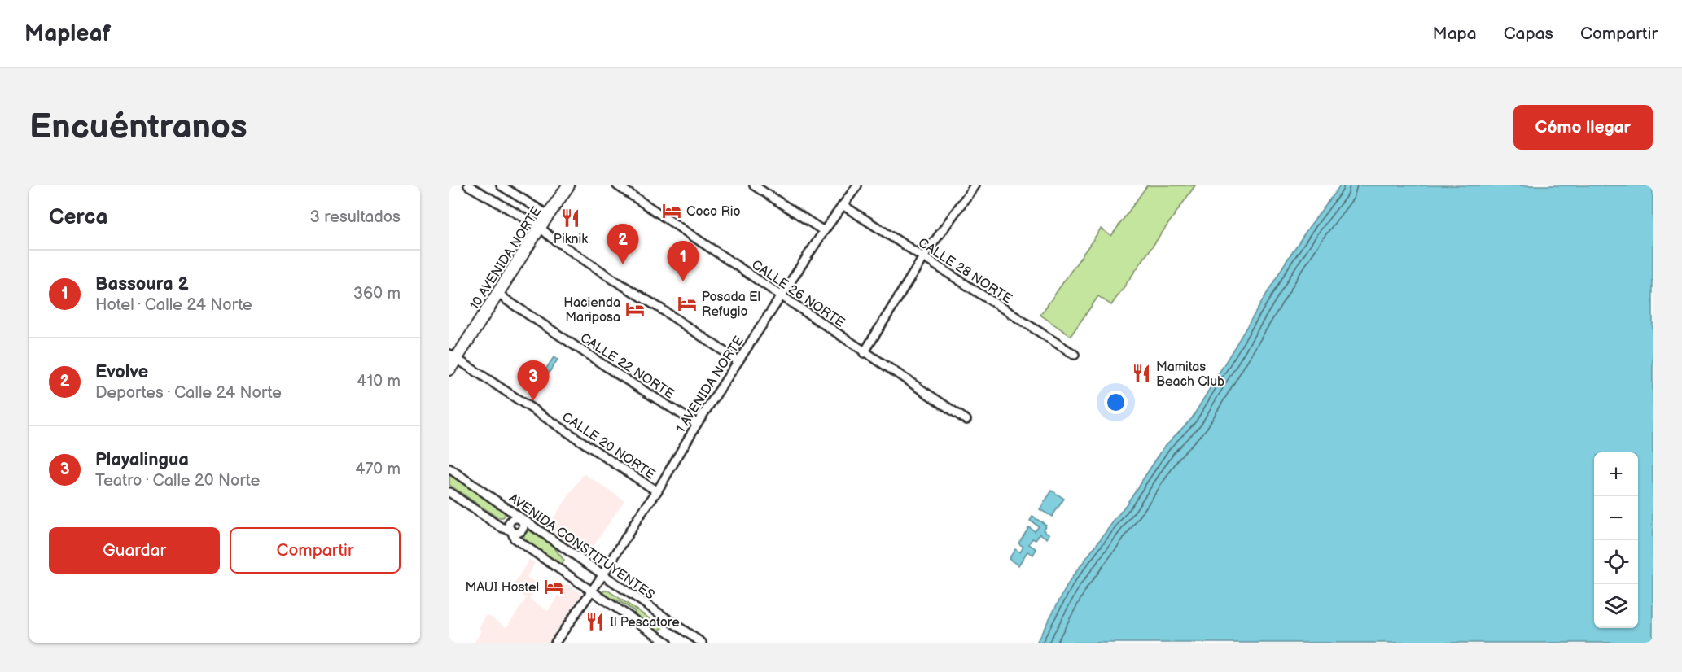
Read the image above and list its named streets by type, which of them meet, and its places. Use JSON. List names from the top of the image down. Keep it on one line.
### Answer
{"streets":{"street":["10 AVENIDA NORTE","CALLE 28 NORTE","CALLE 26 NORTE","CALLE 22 NORTE","1 AVENIDA NORTE","CALLE 20 NORTE","AVENIDA CONSTITUYENTES"]},"crossings":[["10 AVENIDA NORTE","CALLE 22 NORTE"],["10 AVENIDA NORTE","CALLE 20 NORTE"],["CALLE 28 NORTE","1 AVENIDA NORTE"],["CALLE 26 NORTE","1 AVENIDA NORTE"],["CALLE 22 NORTE","1 AVENIDA NORTE"],["1 AVENIDA NORTE","CALLE 20 NORTE"],["1 AVENIDA NORTE","AVENIDA CONSTITUYENTES"]],"places":{"hotel":["Coco Rio","Posada El Refugio","Hacienda Mariposa","MAUI Hostel"],"restaurant":["Piknik","Mamitas Beach Club","Il Pescatore"]},"page":{"header":"Mapleaf","nav":["Mapa","Capas","Compartir"],"buttons":["Cómo llegar",["Guardar","Compartir"]],"title":"Encuéntranos","heading":["Cerca","3 resultados"],"pins":["2","1","3"],"list":[{"mark":"1","name":"Bassoura 2","note":"Hotel · Calle 24 Norte","value":"360 m"},{"mark":"2","name":"Evolve","note":"Deportes · Calle 24 Norte","value":"410 m"},{"mark":"3","name":"Playalingua","note":"Teatro · Calle 20 Norte","value":"470 m"}],"map_buttons":["+","−"]}}
